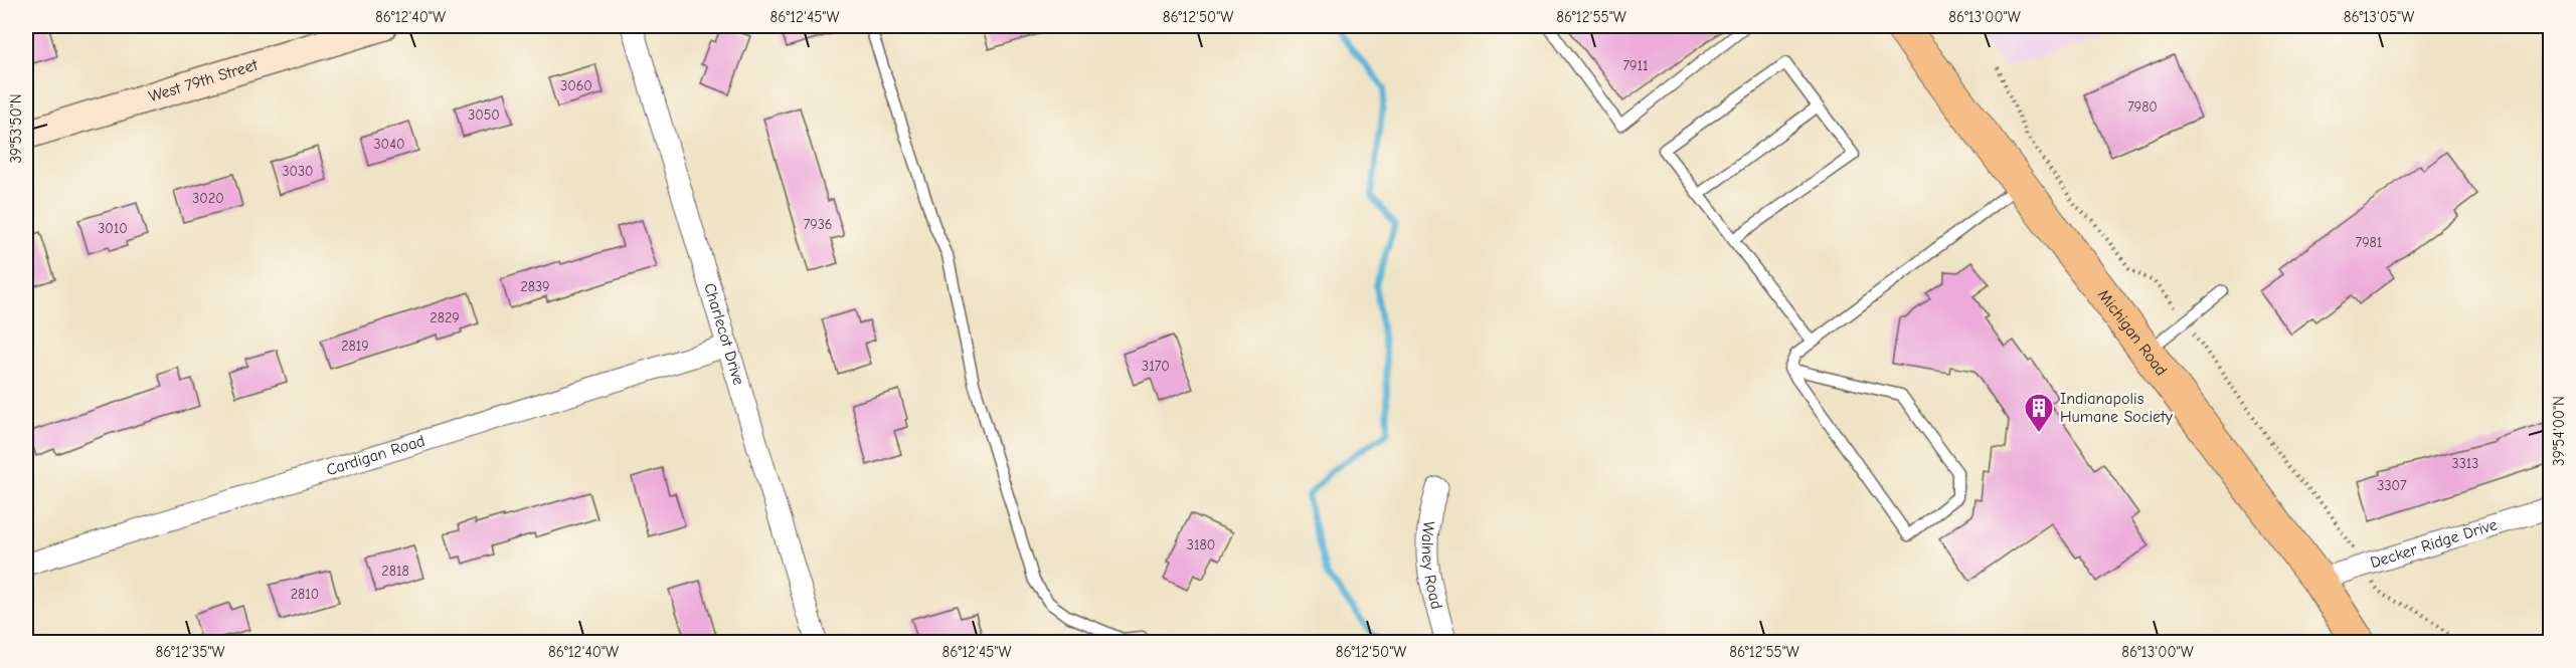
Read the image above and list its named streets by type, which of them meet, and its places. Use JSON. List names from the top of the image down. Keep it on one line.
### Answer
{"streets":{"main road":["West 79th Street","Michigan Road"],"street":["Charlecot Drive","Cardigan Road","Decker Ridge Drive","Walney Road"]},"crossings":[["Michigan Road","Decker Ridge Drive"],["Charlecot Drive","Cardigan Road"]],"places":{"building":["Indianapolis Humane Society"]},"house_numbers":["7911","3060","7980","3050","3040","3030","3020","7936","3010","7981","2839","2829","2819","3170","3313","3307","3180","2818","2810"],"coordinates":["86°12'40\"W","86°12'45\"W","86°12'50\"W","86°12'55\"W","86°13'00\"W","86°13'05\"W","39°53'50\"N","39°54'00\"N","86°12'35\"W"]}
